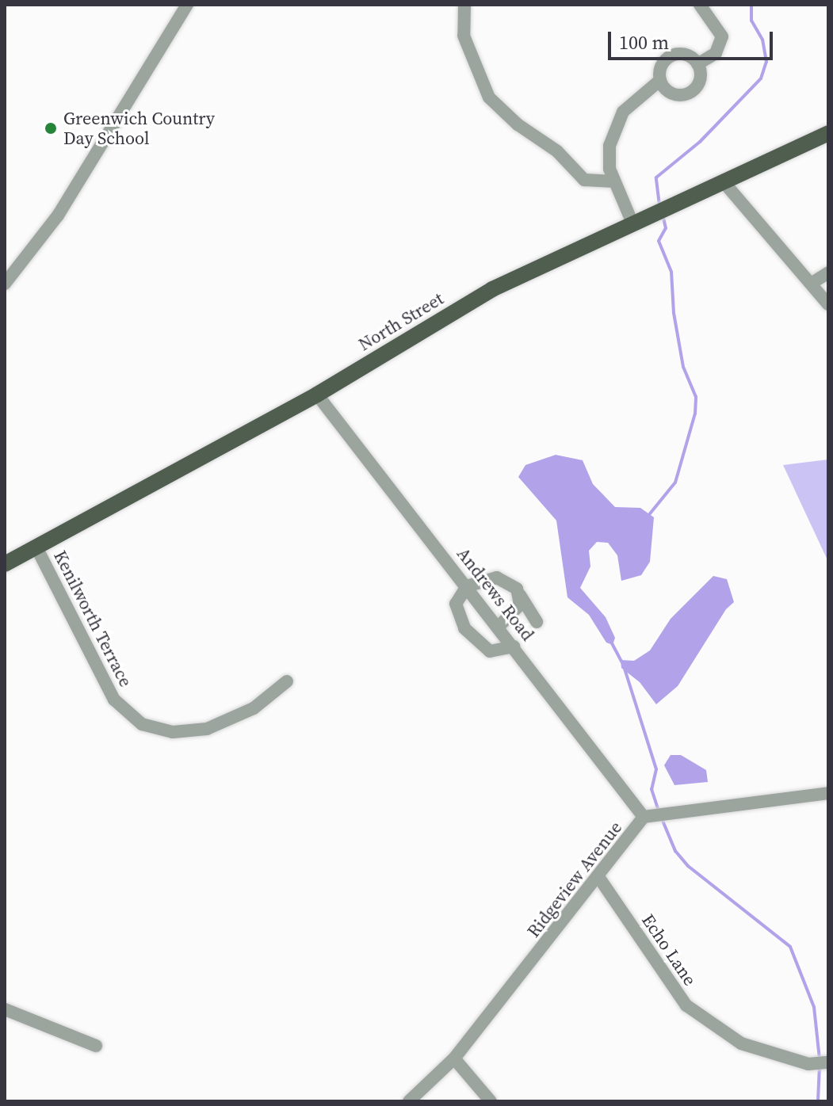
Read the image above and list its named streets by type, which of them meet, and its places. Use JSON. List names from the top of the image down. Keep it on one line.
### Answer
{"streets":{"main road":["North Street"],"street":["Andrews Road","Kenilworth Terrace","Ridgeview Avenue","Echo Lane"]},"crossings":[["North Street","Andrews Road"],["North Street","Kenilworth Terrace"],["Andrews Road","Ridgeview Avenue"],["Ridgeview Avenue","Echo Lane"]],"places":["Greenwich Country Day School"],"scale_bar":"100 m"}
